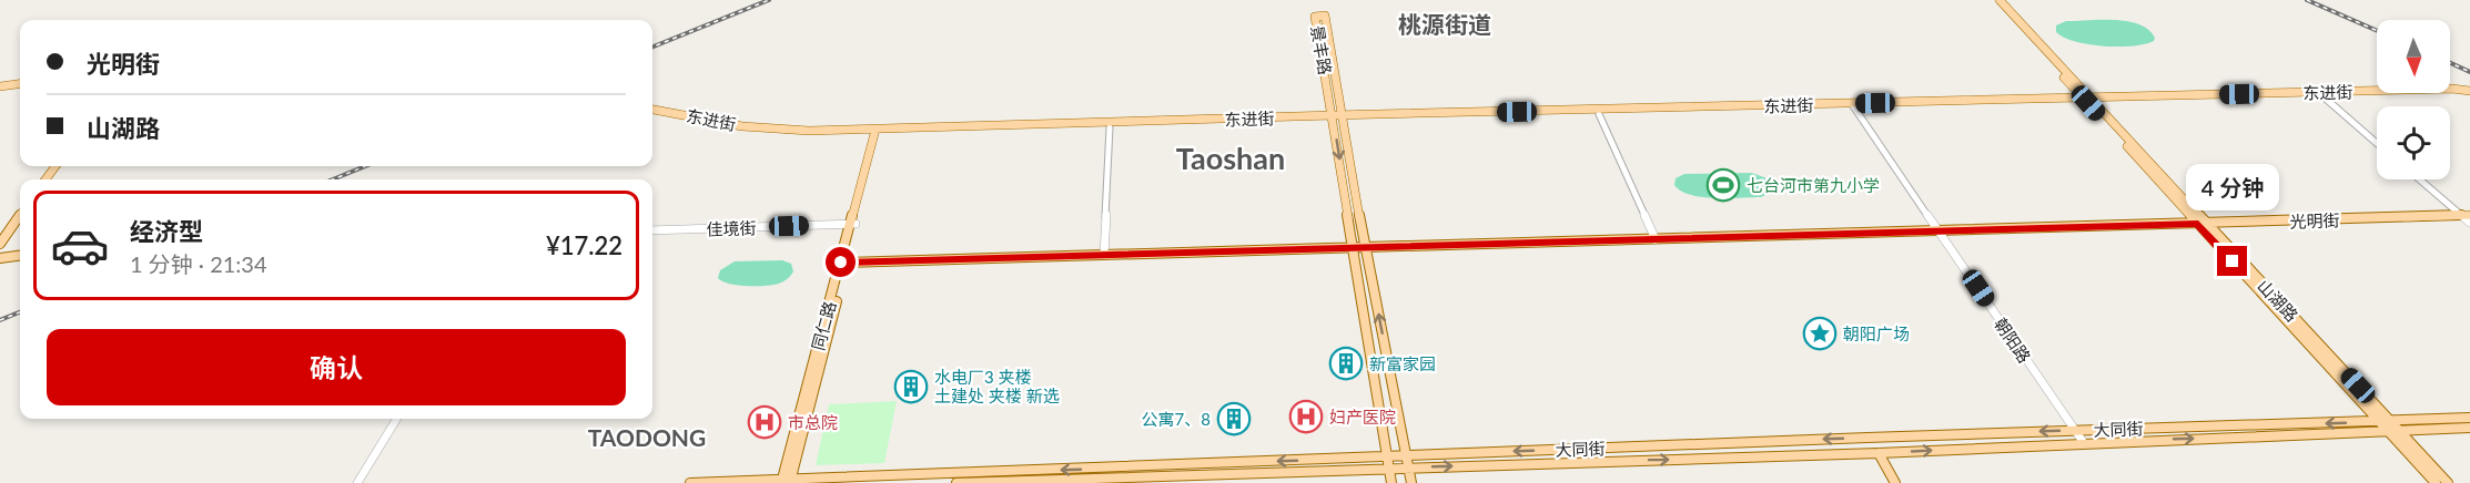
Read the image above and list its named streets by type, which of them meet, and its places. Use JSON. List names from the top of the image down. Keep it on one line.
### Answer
{"streets":{"main road":["景丰路","东进街","光明街","山湖路","同仁路","大同街"],"street":["佳境街","朝阳路"]},"crossings":[["景丰路","东进街"],["景丰路","光明街"],["景丰路","大同街"],["东进街","山湖路"],["东进街","同仁路"],["东进街","朝阳路"],["光明街","山湖路"],["光明街","同仁路"],["光明街","朝阳路"],["佳境街","同仁路"],["山湖路","大同街"],["同仁路","大同街"],["朝阳路","大同街"]],"districts":["桃源街道","Taoshan","TAODONG"],"places":{"sports":["七台河市第九小学"],"place":["朝阳广场"],"building":["新富家园","水电厂3 夹楼 土建处 夹楼 新选","公寓7、8"],"hospital":["妇产医院","市总院"]},"north":"bottom","page":{"banner":["光明街","山湖路"],"bubble":"4 分钟","list":[{"name":"经济型","note":"1 分钟 · 21:34","value":"¥17.22"}],"buttons":"确认"}}
